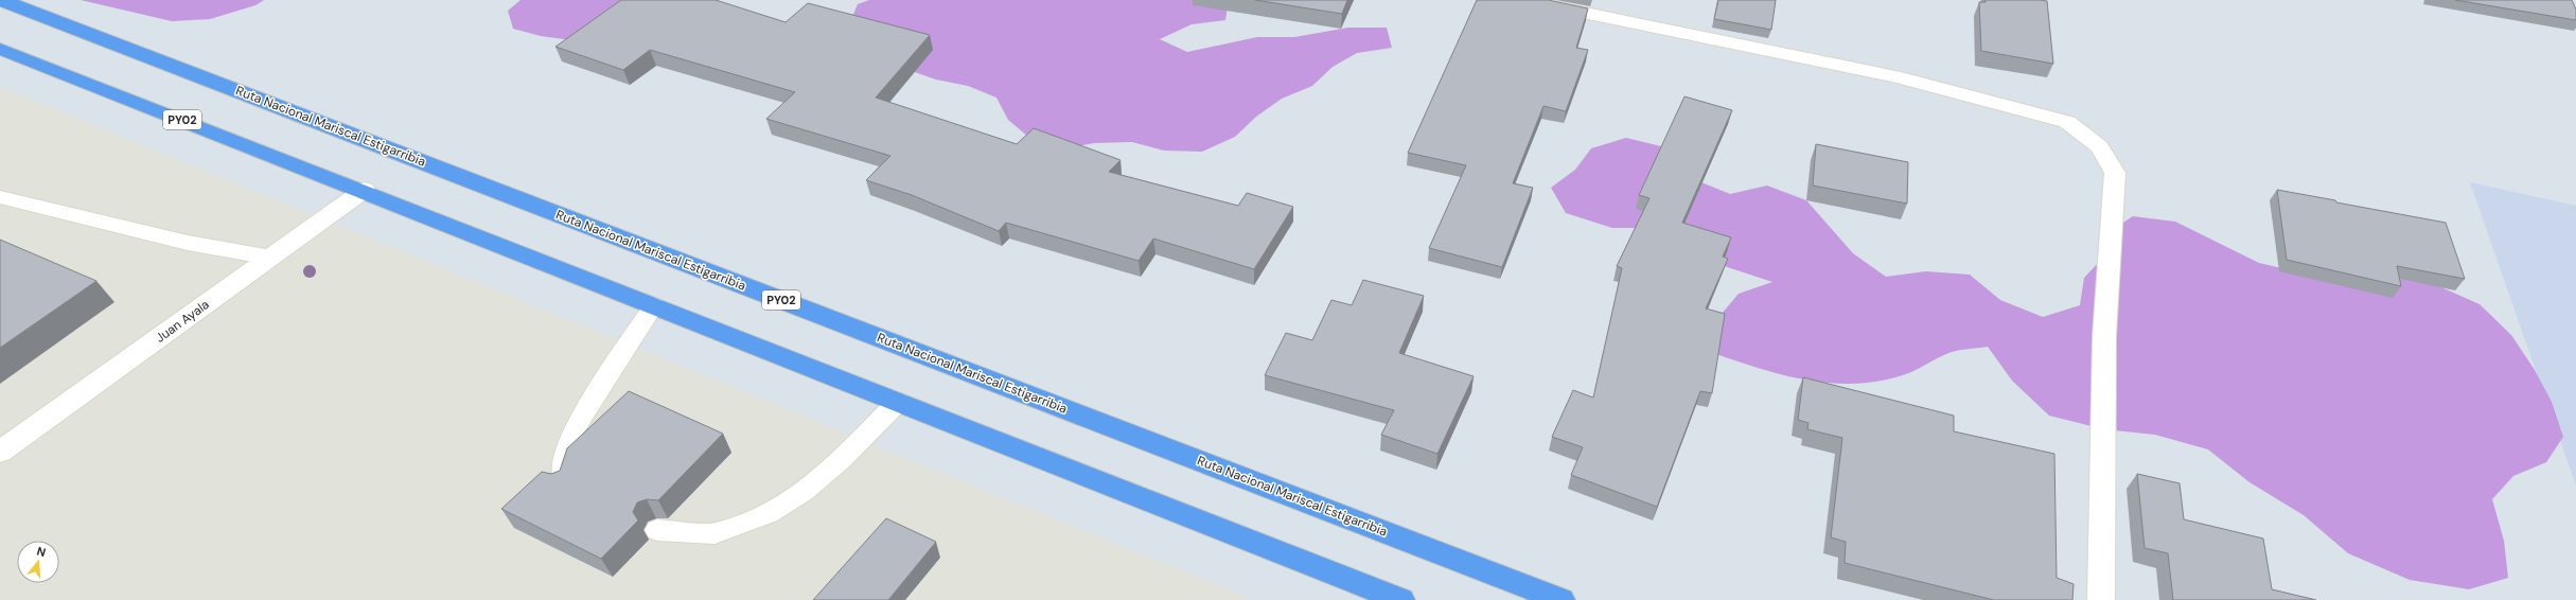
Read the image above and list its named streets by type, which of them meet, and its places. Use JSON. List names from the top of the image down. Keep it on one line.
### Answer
{"streets":{"highway":["PY02","Ruta Nacional Mariscal Estigarribia"],"street":["Juan Ayala"]},"crossings":[["PY02","Juan Ayala"]],"north":"top"}
